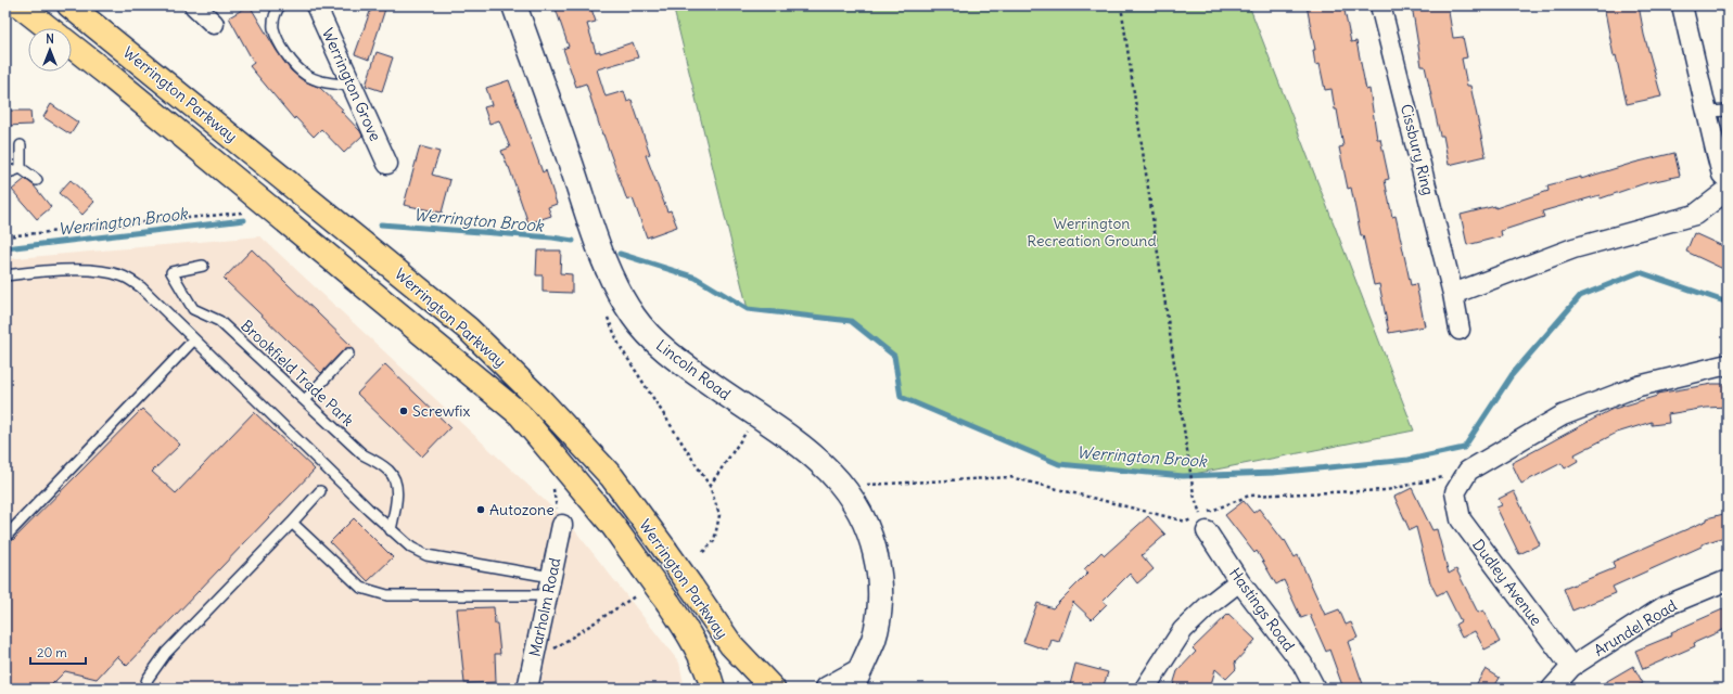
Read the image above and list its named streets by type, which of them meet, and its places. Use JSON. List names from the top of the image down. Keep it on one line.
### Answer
{"streets":{"highway":["Werrington Parkway"],"street":["Werrington Grove","Cissbury Ring","Lincoln Road","Dudley Avenue","Marholm Road","Hastings Road","Arundel Road"],"lane":["Brookfield Trade Park"]},"crossings":[["Dudley Avenue","Arundel Road"]],"water":["Werrington Brook"],"parks":["Werrington Recreation Ground"],"places":["Screwfix","Autozone"],"scale_bar":"20 m","north":"top"}
